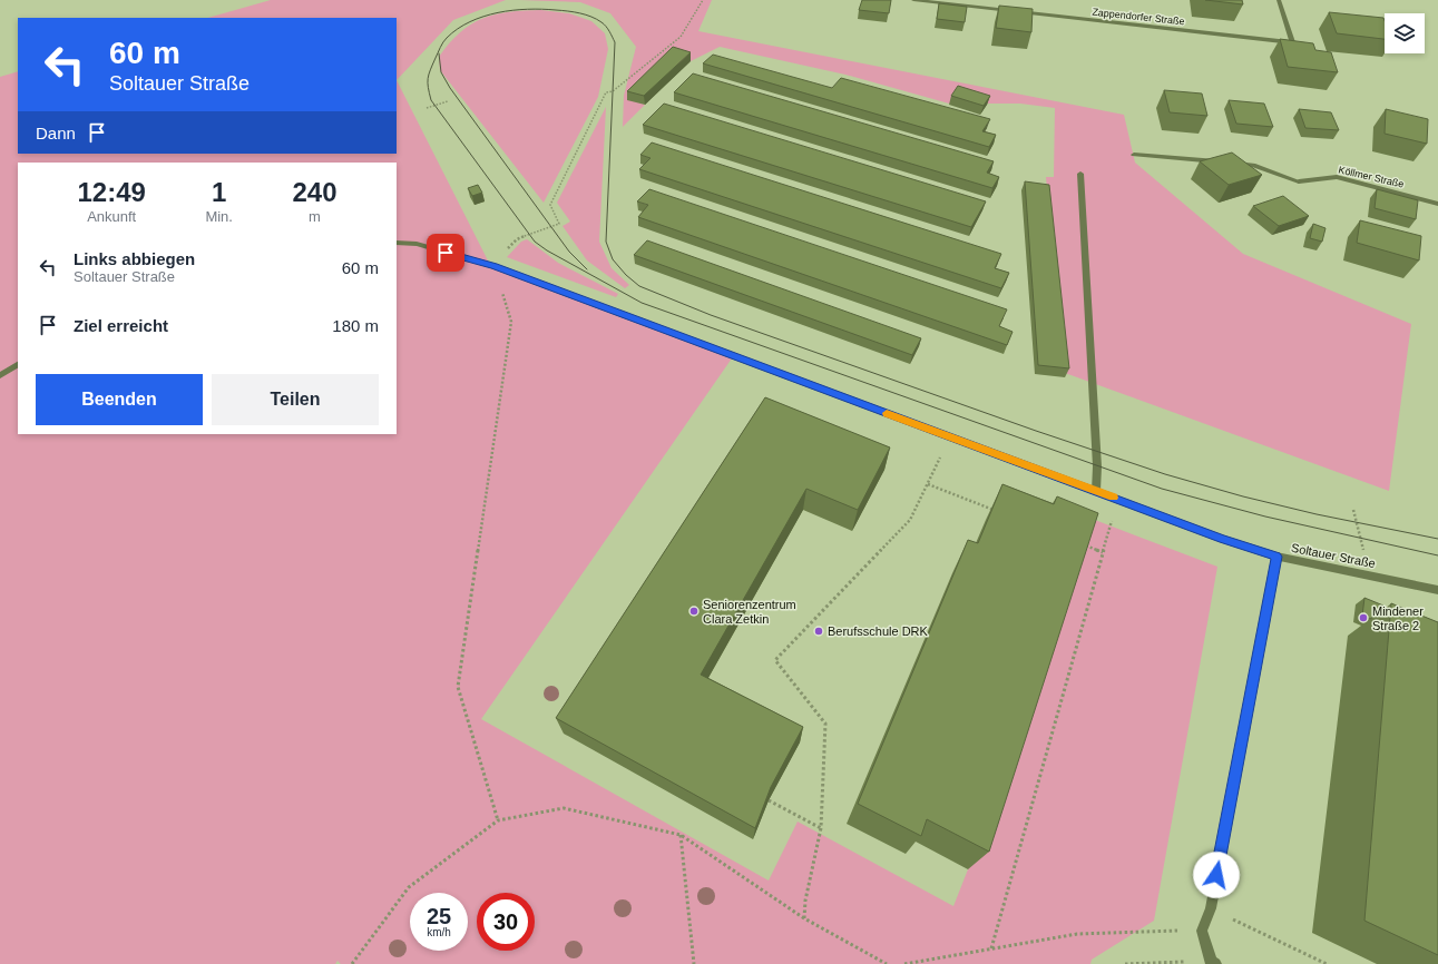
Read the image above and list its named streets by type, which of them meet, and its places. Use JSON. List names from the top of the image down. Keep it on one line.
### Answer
{"streets":{"street":["Zappendorfer Straße","Köllmer Straße","Soltauer Straße"]},"places":["Seniorenzentrum Clara Zetkin","Mindener Straße 2","Berufsschule DRK"],"page":{"turn":["60 m","Soltauer Straße"],"then":"Dann","eta":["12:49","Ankunft","1","Min.","240","m"],"list":[{"name":"Links abbiegen","note":"Soltauer Straße","value":"60 m"},{"name":"Ziel erreicht","value":"180 m"}],"buttons":["Beenden","Teilen"],"speed":"25 km/h","limit":"30"}}
